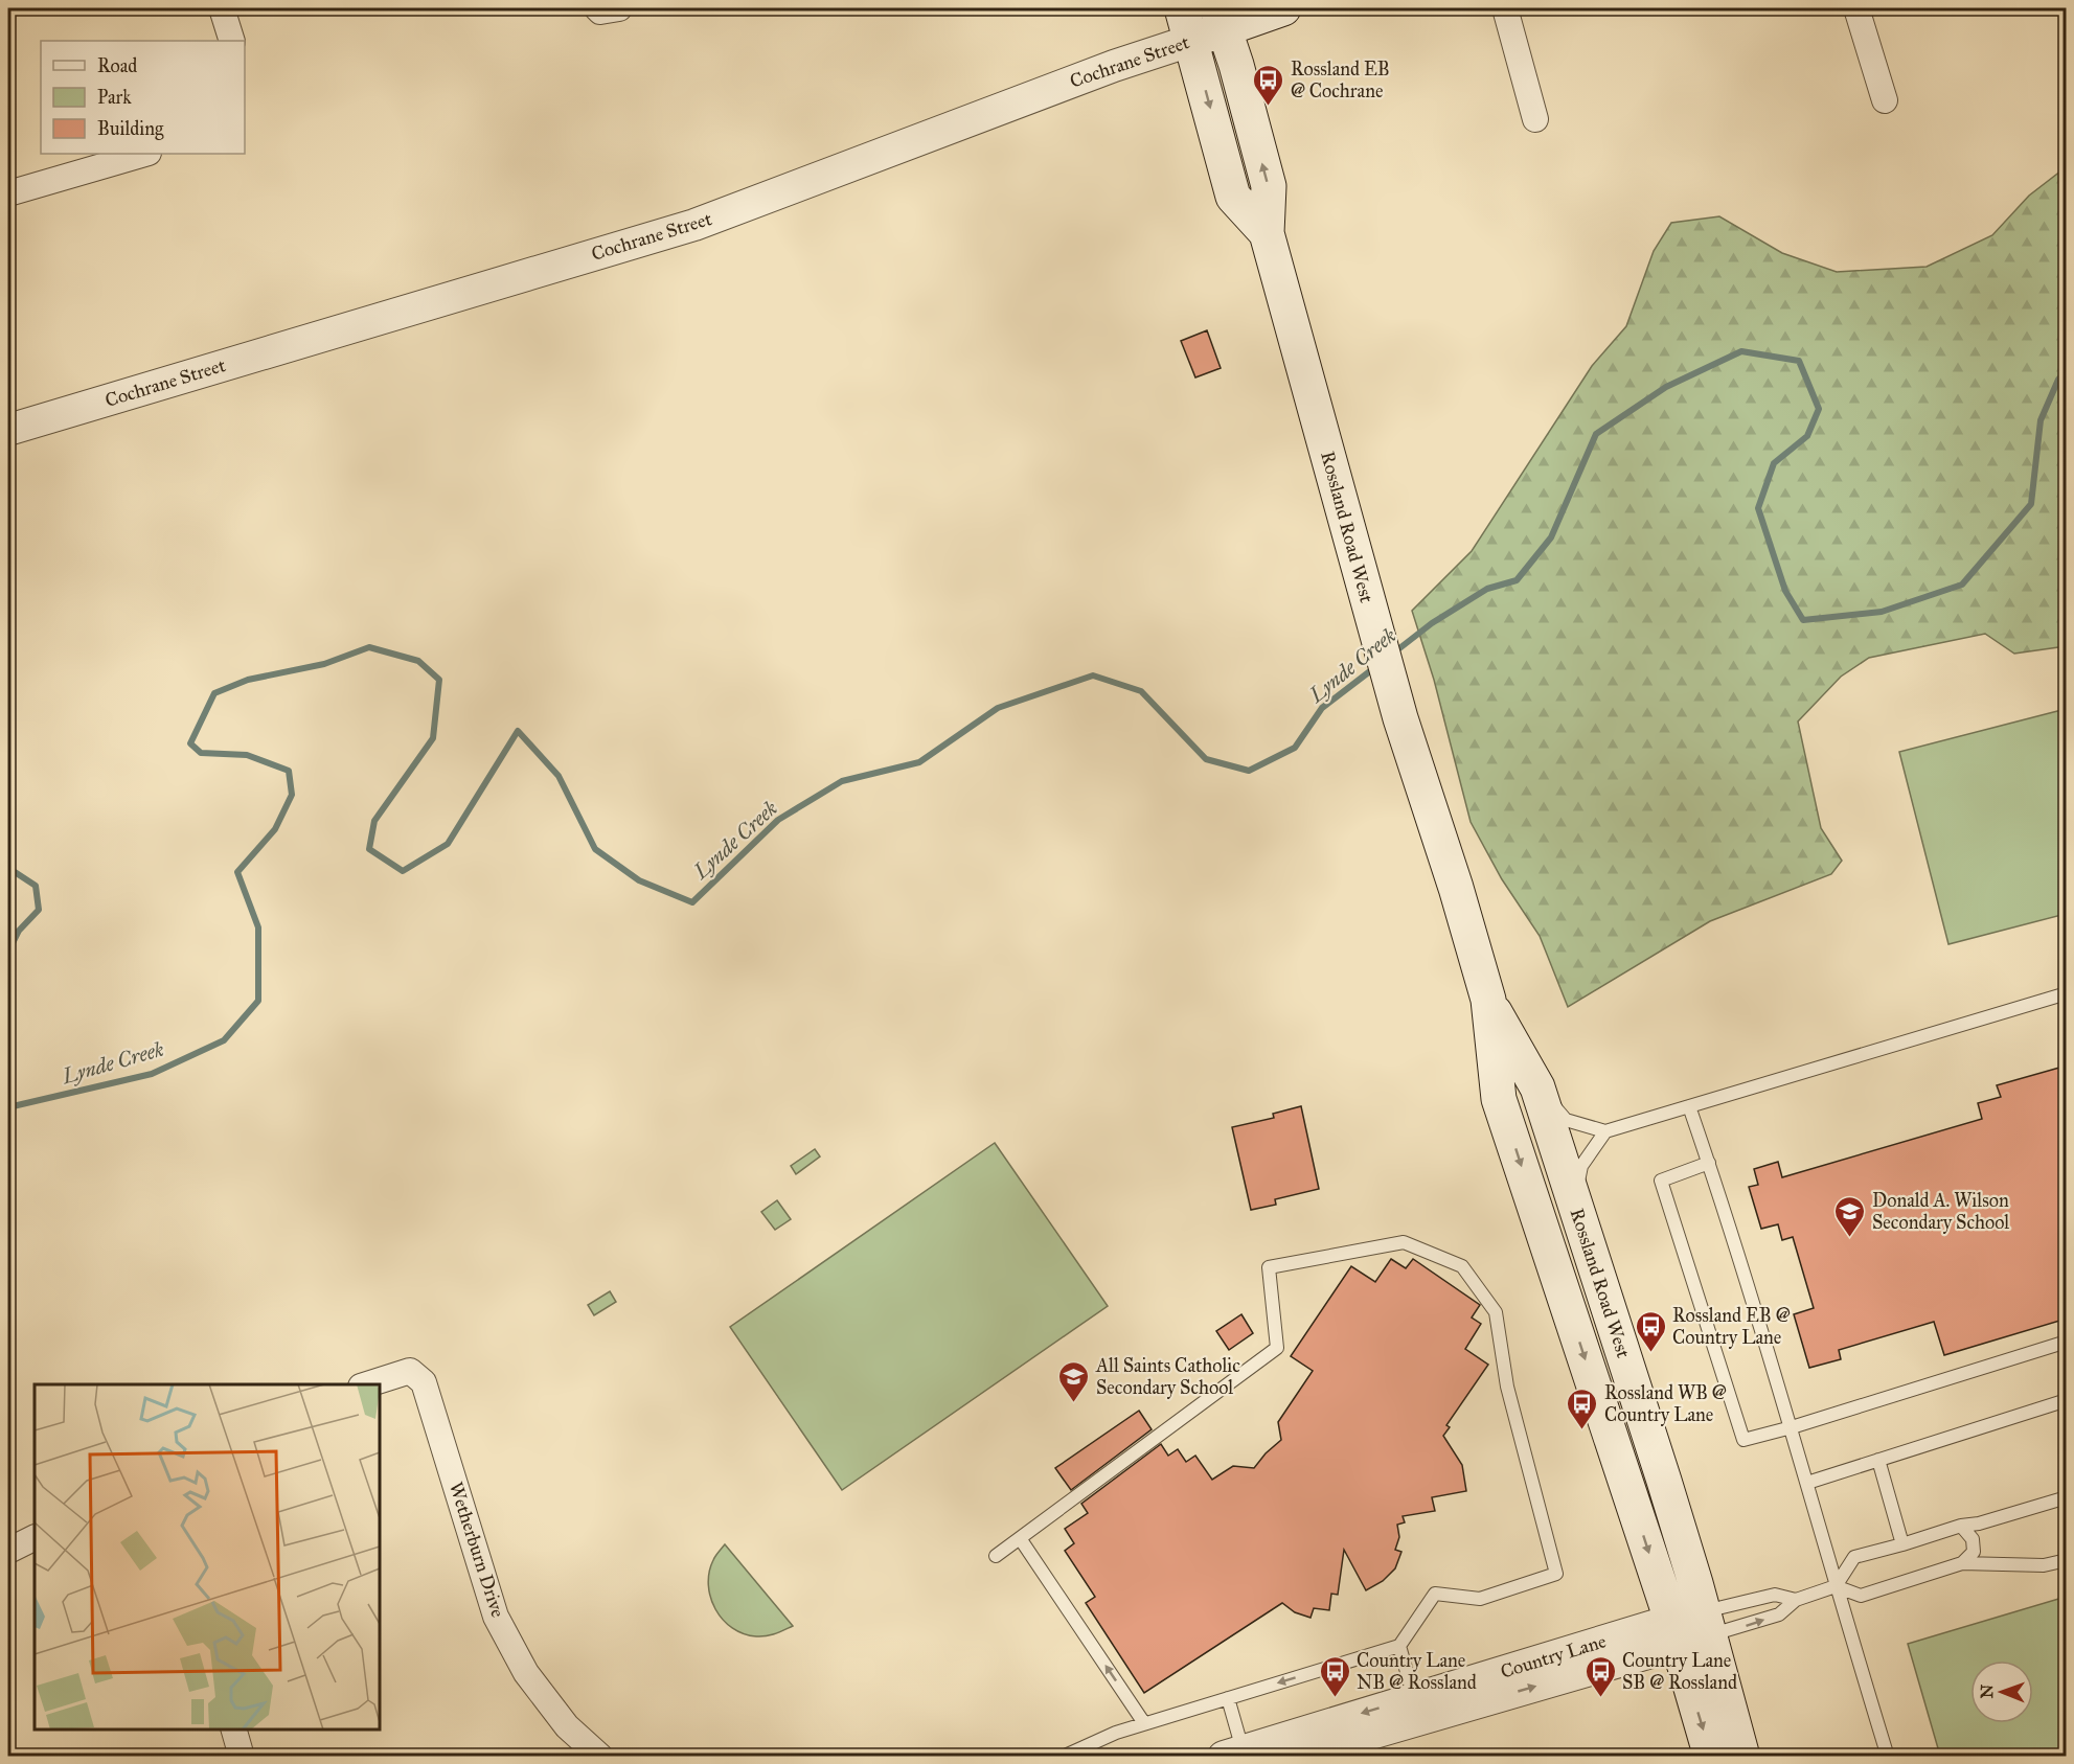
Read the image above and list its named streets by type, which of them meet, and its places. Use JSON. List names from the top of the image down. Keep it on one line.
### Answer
{"streets":{"main road":["Cochrane Street","Rossland Road West"],"street":["Wetherburn Drive","Country Lane"]},"crossings":[["Cochrane Street","Rossland Road West"],["Rossland Road West","Country Lane"]],"water":["Lynde Creek"],"places":{"bus stop":["Rossland EB @ Cochrane","Rossland EB @ Country Lane","Rossland WB @ Country Lane","Country Lane NB @ Rossland","Country Lane SB @ Rossland"],"school or university":["Donald A. Wilson Secondary School","All Saints Catholic Secondary School"]},"legend":["Road","Park","Building"],"north":"left"}
